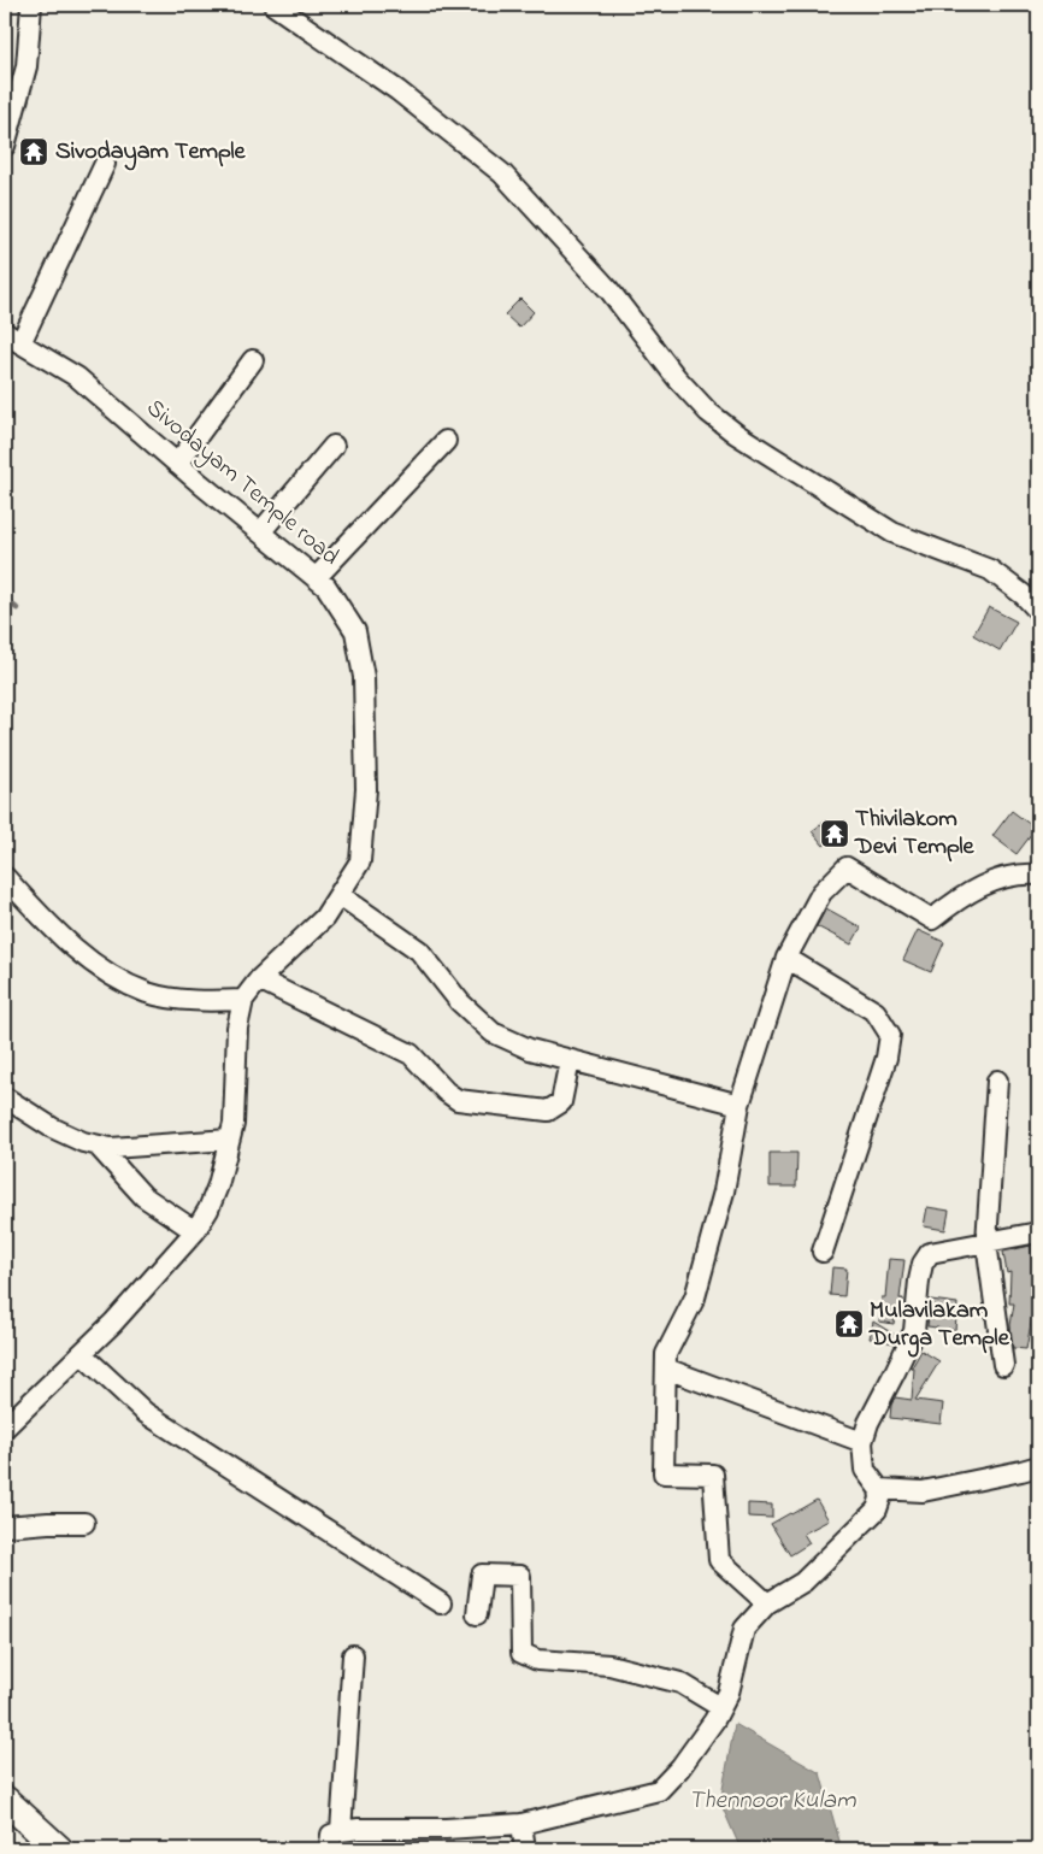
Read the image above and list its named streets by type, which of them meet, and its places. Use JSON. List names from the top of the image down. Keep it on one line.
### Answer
{"streets":{"street":["Sivodayam Temple road"]},"water":["Thennoor Kulam"],"places":{"temple":["Sivodayam Temple","Thivilakom Devi Temple","Mulavilakam Durga Temple"]}}
